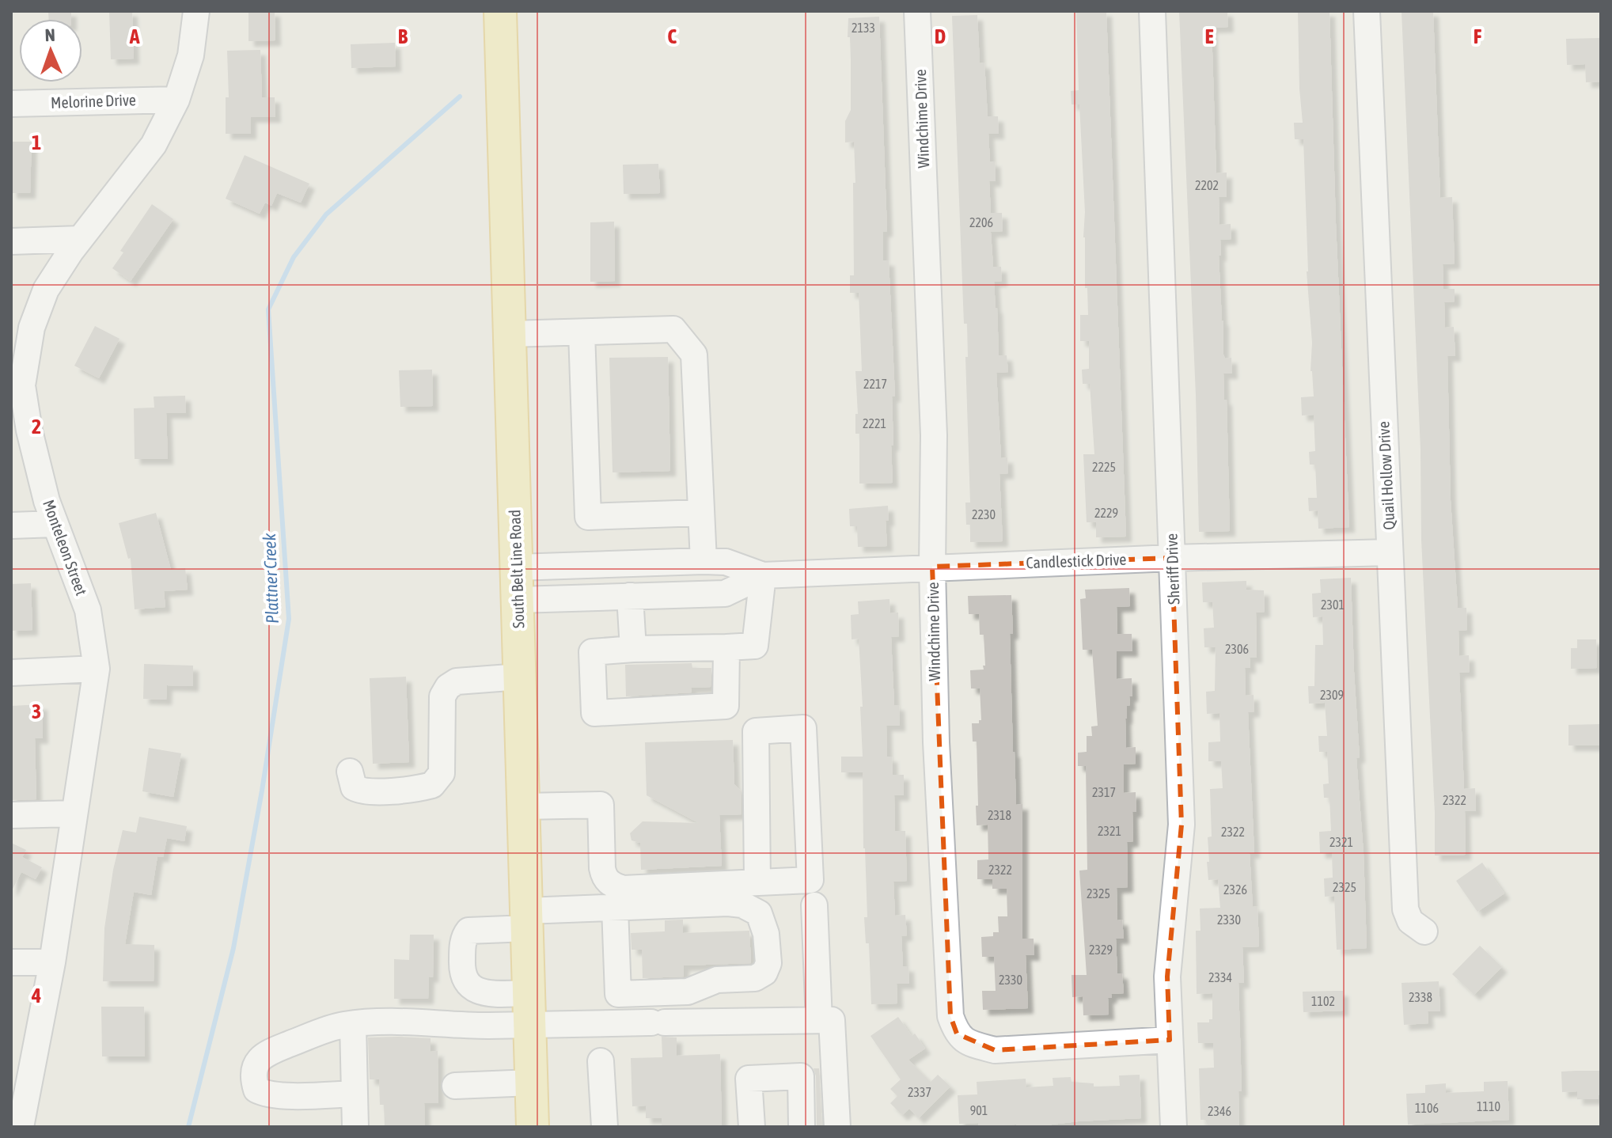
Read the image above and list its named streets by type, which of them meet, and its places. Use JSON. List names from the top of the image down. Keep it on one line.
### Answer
{"streets":{"main road":["South Belt Line Road"],"street":["Melorine Drive","Windchime Drive","Quail Hollow Drive","Monteleon Street","Candlestick Drive","Sheriff Drive"]},"crossings":[["Melorine Drive","Monteleon Street"],["Windchime Drive","Candlestick Drive"],["Windchime Drive","Sheriff Drive"],["Quail Hollow Drive","Candlestick Drive"],["Candlestick Drive","South Belt Line Road"],["Candlestick Drive","Sheriff Drive"]],"water":["Plattner Creek"],"house_numbers":["2133","2202","2206","2217","2221","2225","2229","2230","2301","2306","2309","2317","2322","2318","2321","2322","2321","2322","2325","2326","2325","2330","2329","2334","2330","2338","1102","2337","1110","1106","901","2346"],"north":"top","grid":{"columns":["A","B","C","D","E","F"],"rows":["1","2","3","4"]}}
